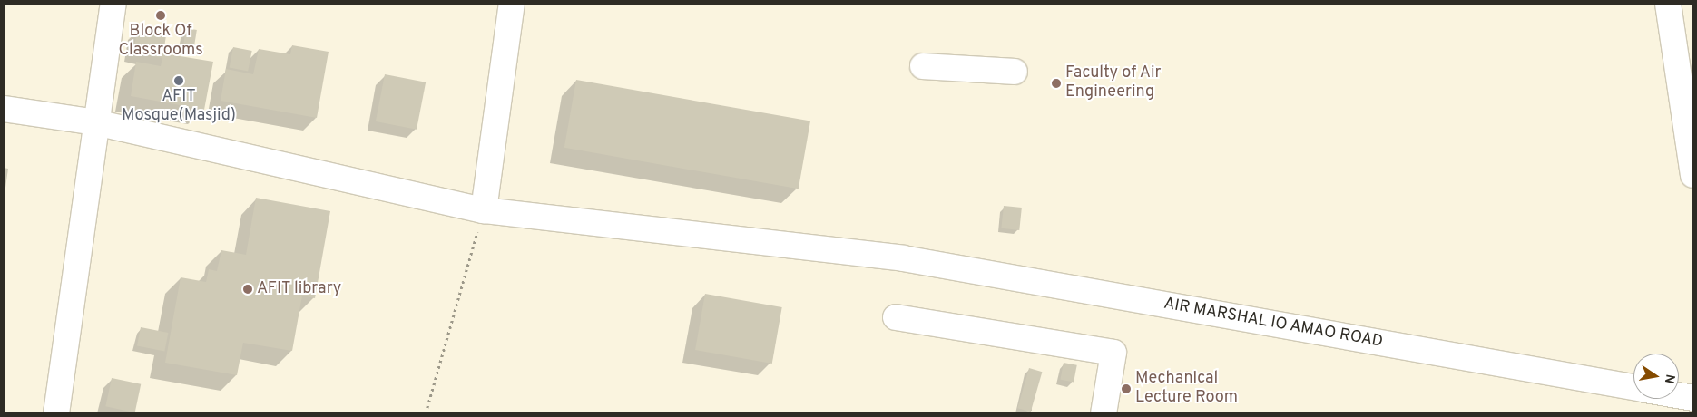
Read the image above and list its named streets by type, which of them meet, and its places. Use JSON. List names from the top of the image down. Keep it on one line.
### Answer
{"streets":{"street":["AIR MARSHAL IO AMAO ROAD"]},"places":["Block Of Classrooms","AFIT Mosque(Masjid)","Faculty of Air Engineering","AFIT library","Mechanical Lecture Room"],"north":"right"}
